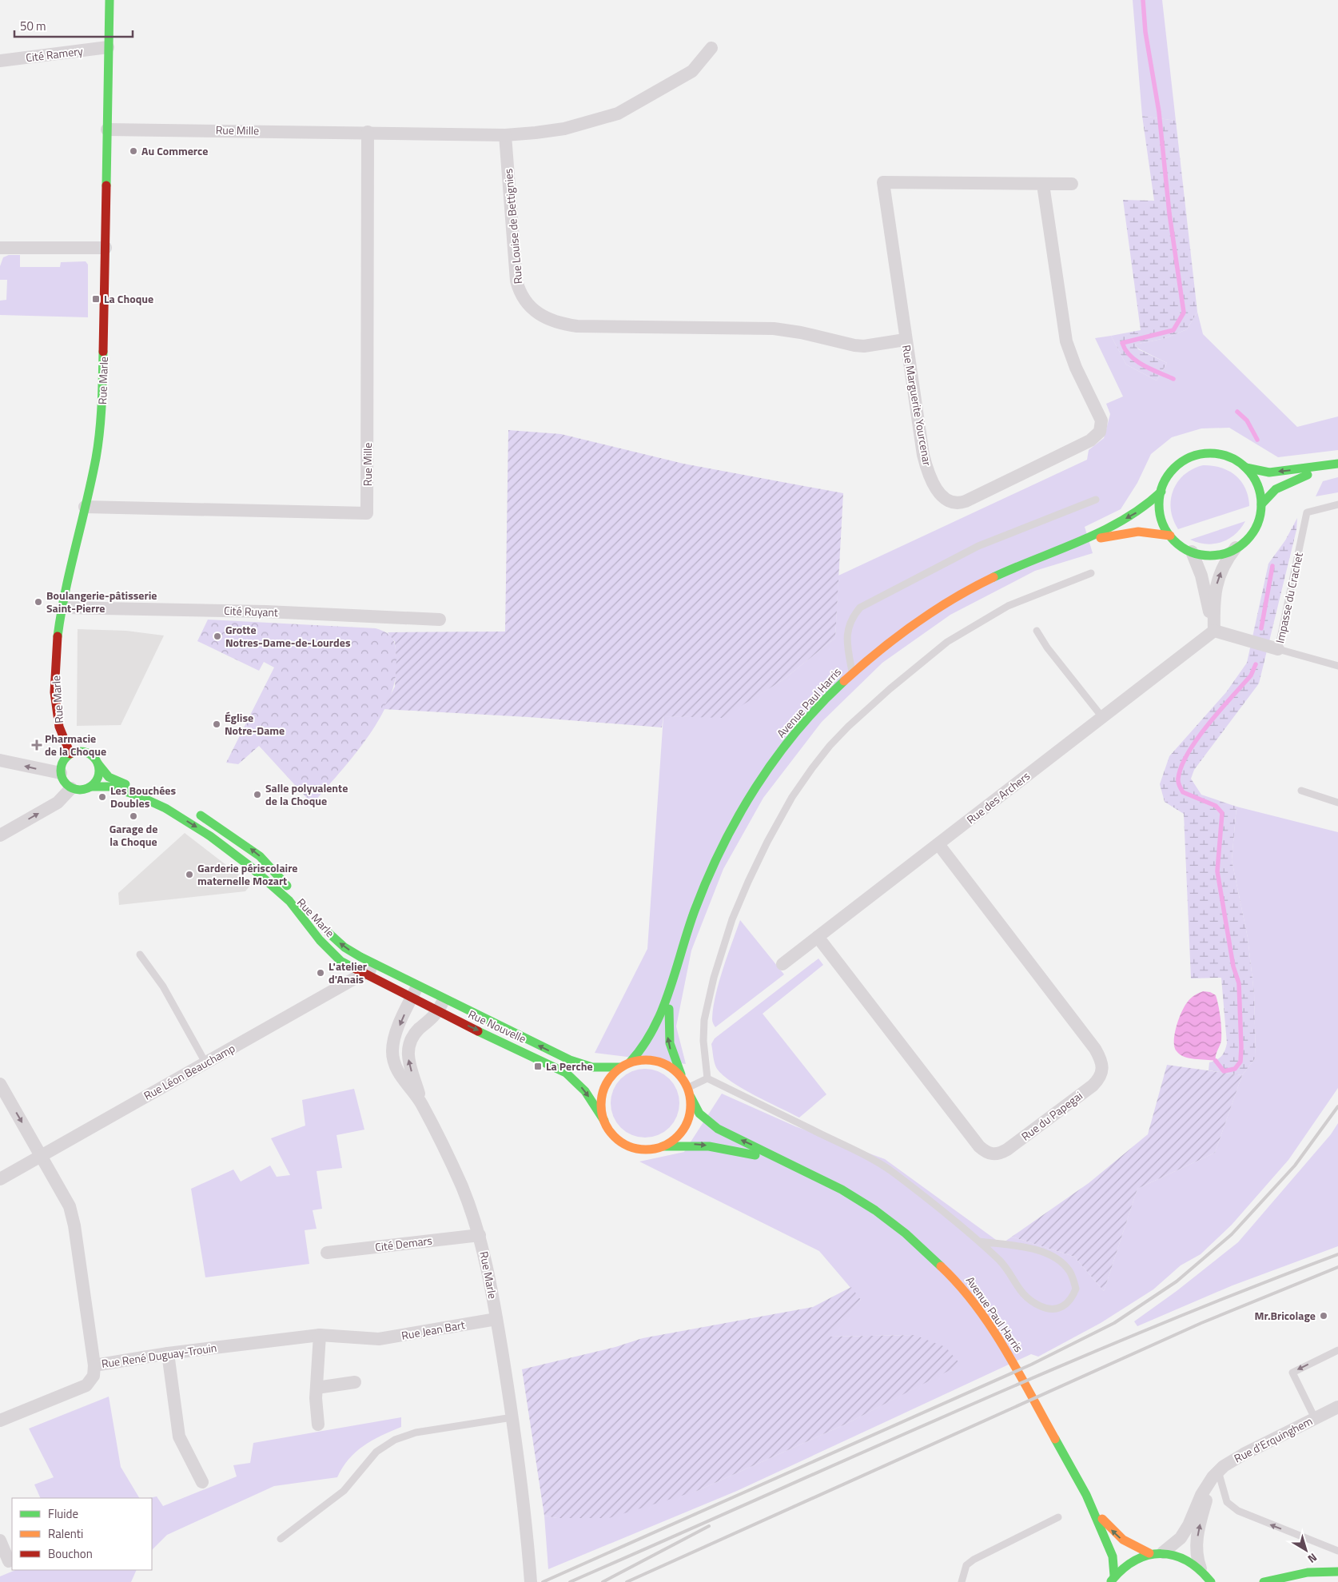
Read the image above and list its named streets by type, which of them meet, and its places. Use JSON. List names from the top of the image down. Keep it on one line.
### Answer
{"streets":{"main road":["Rue Marle","Avenue Paul Harris","Rue Nouvelle"],"street":["Cité Ramery","Rue Mille","Rue Louise de Bettignies","Rue Marguerite Yourcenar","Cité Ruyant","Rue des Archers","Rue Léon Beauchamp","Rue du Papegai","Cité Demars","Rue Jean Bart","Rue René Duguay-Trouin","Rue d'Erquinghem"],"lane":["Impasse du Crachet"]},"crossings":[["Cité Ramery","Rue Marle"],["Rue Mille","Rue Louise de Bettignies"],["Rue Mille","Rue Marle"],["Rue Louise de Bettignies","Rue Marguerite Yourcenar"],["Rue Marle","Cité Ruyant"],["Rue Marle","Rue Nouvelle"],["Rue Marle","Rue Léon Beauchamp"],["Rue Marle","Cité Demars"],["Rue Marle","Rue Jean Bart"],["Avenue Paul Harris","Rue Nouvelle"],["Rue des Archers","Rue du Papegai"],["Rue Nouvelle","Rue Léon Beauchamp"],["Rue Léon Beauchamp","Rue René Duguay-Trouin"],["Rue Jean Bart","Rue René Duguay-Trouin"]],"places":{"other":["Au Commerce","Boulangerie-pâtisserie Saint-Pierre","Grotte Notres-Dame-de-Lourdes","Église Notre-Dame","Salle polyvalente de la Choque","Les Bouchées Doubles","Garage de la Choque","Garderie périscolaire maternelle Mozart","L'atelier d'Anais","Mr.Bricolage"],"transit":["La Choque","La Perche"],"health":["Pharmacie de la Choque"]},"legend":["Fluide","Ralenti","Bouchon"],"scale_bar":"50 m","north":"bottom right"}
